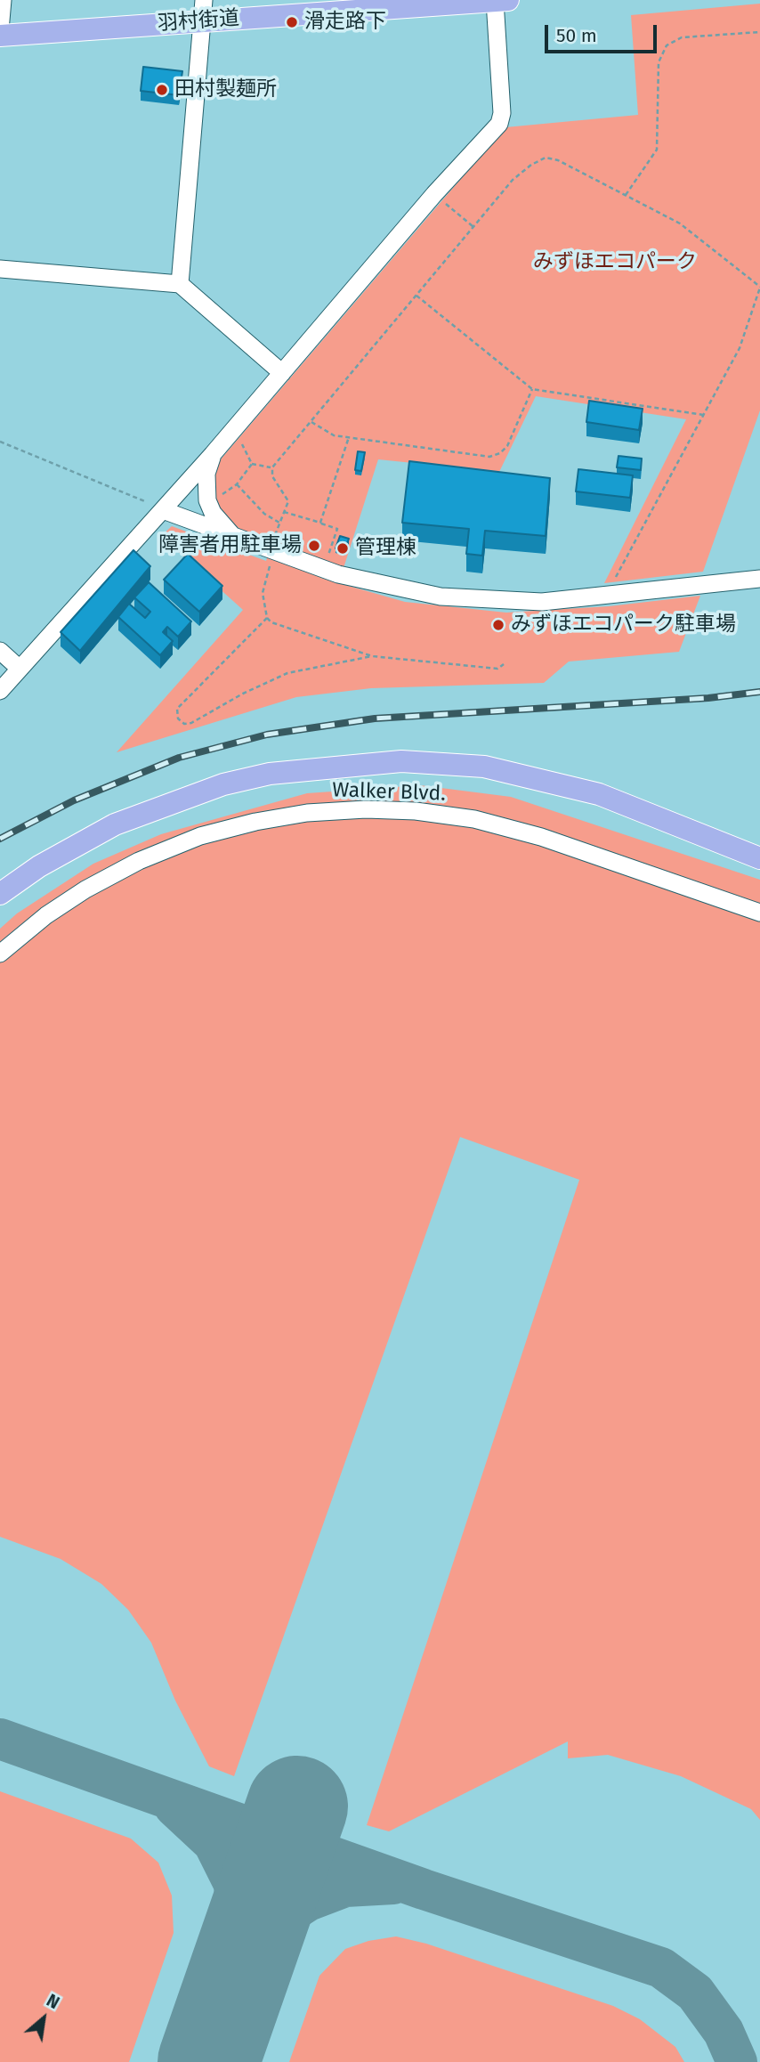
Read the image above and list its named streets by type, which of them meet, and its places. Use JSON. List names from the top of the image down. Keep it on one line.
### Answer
{"streets":{"main road":["羽村街道"],"street":["Walker Blvd."]},"parks":["みずほエコパーク"],"places":["滑走路下","田村製麺所","障害者用駐車場","管理棟","みずほエコパーク駐車場"],"scale_bar":"50 m","north":"top right"}
